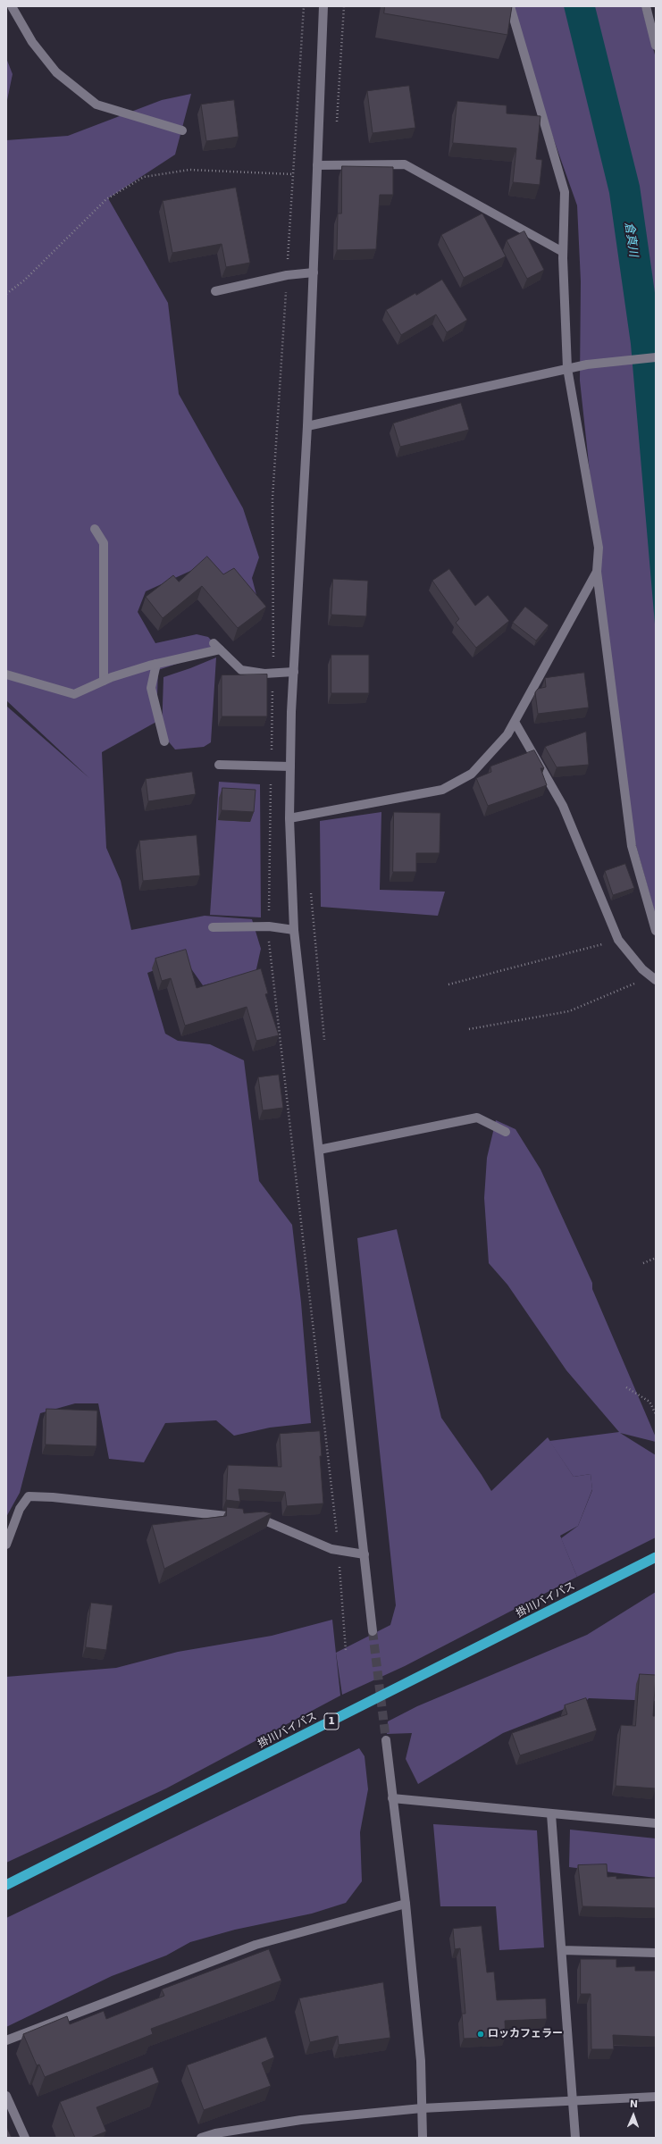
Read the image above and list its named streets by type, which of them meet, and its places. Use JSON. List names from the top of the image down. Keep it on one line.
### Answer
{"streets":{"highway":["掛川バイパス","1"]},"water":["倉真川"],"places":["ロッカフェラー"],"north":"top"}
